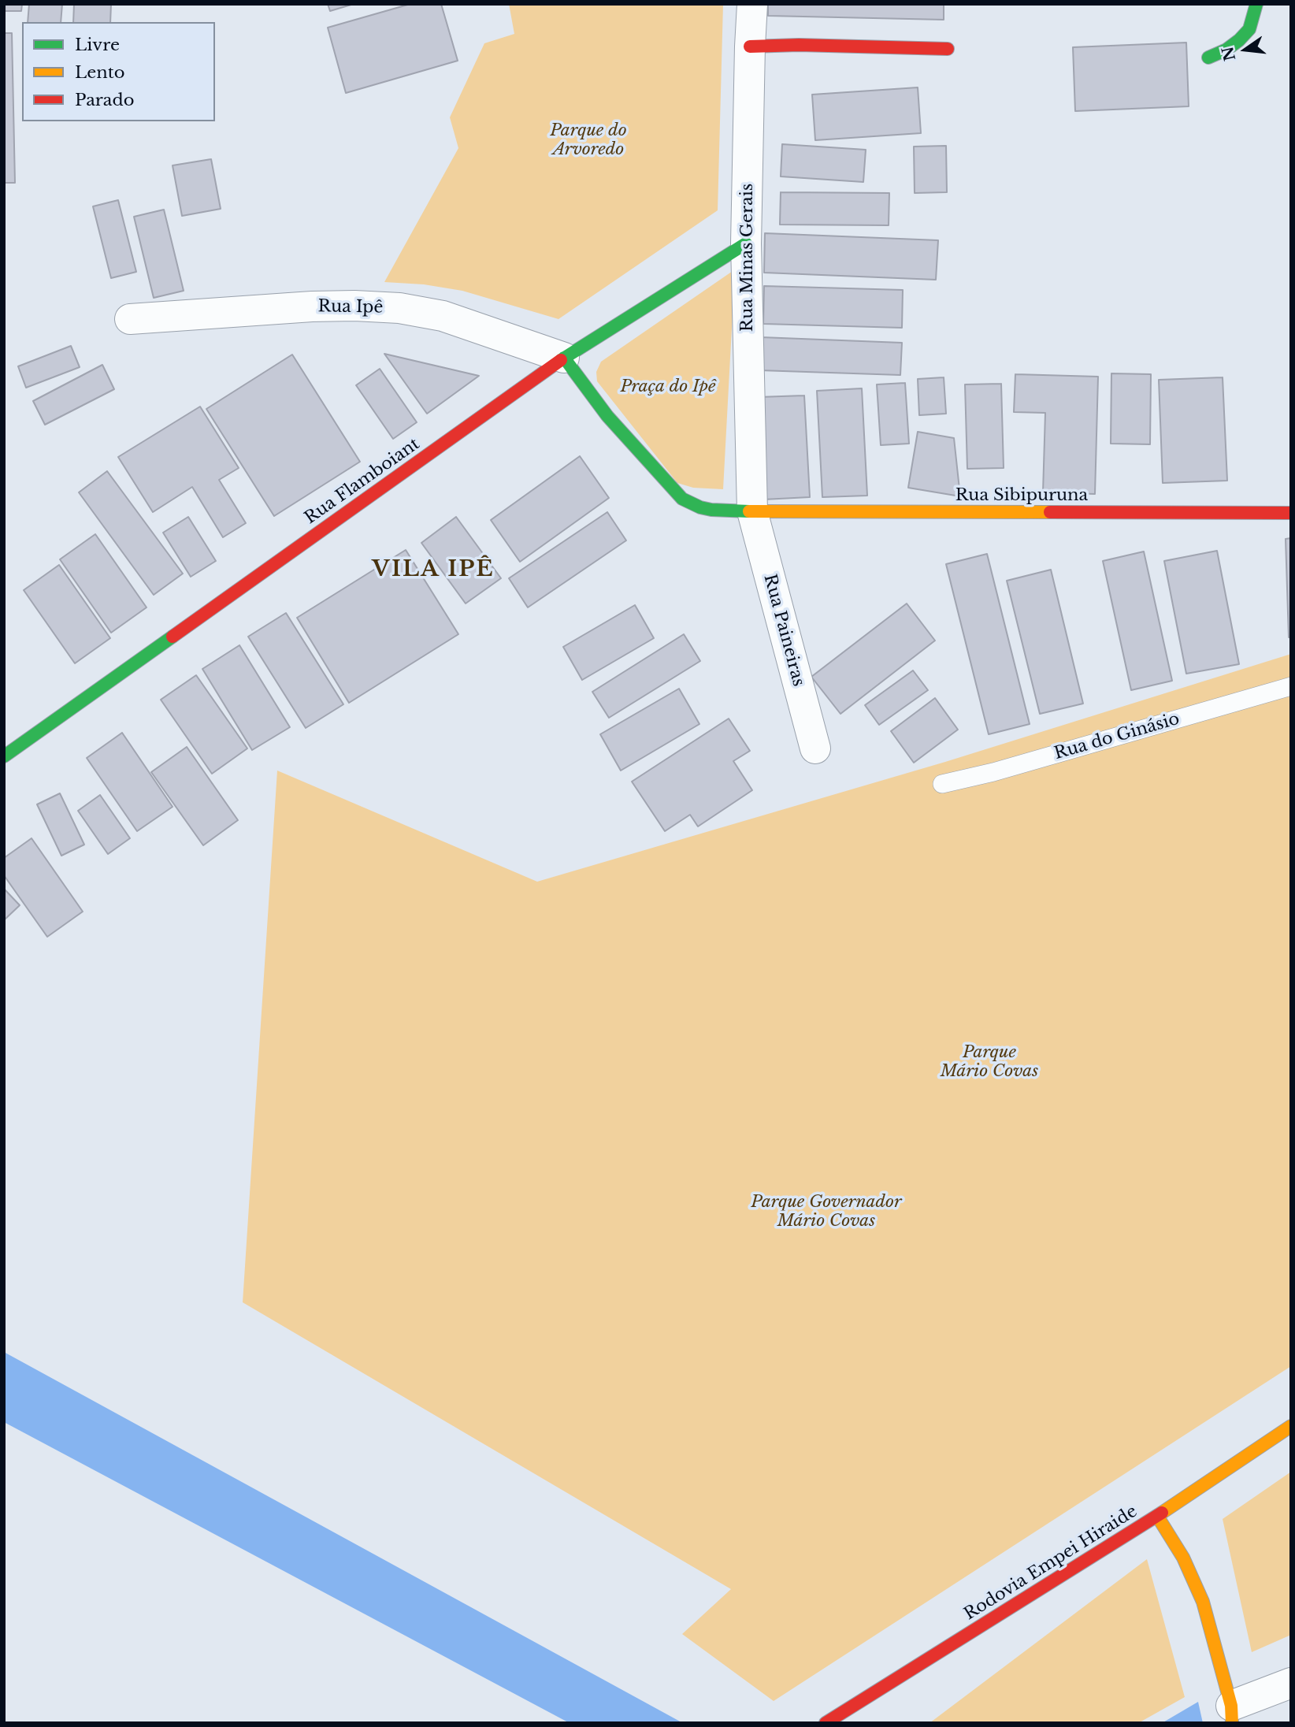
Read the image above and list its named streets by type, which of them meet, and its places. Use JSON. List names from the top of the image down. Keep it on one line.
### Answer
{"streets":{"street":["Rua Minas Gerais","Rua Ipê","Rua Flamboiant","Rua Sibipuruna","Rua Paineiras","Rodovia Empei Hiraide"],"lane":["Rua do Ginásio"]},"crossings":[["Rua Minas Gerais","Rua Flamboiant"],["Rua Minas Gerais","Rua Sibipuruna"],["Rua Minas Gerais","Rua Paineiras"],["Rua Ipê","Rua Flamboiant"],["Rua Ipê","Rua Sibipuruna"],["Rua Flamboiant","Rua Sibipuruna"],["Rua Sibipuruna","Rua Paineiras"]],"districts":["VILA IPÊ"],"parks":["Parque do Arvoredo","Praça do Ipê","Parque Mário Covas","Parque Governador Mário Covas"],"legend":["Livre","Lento","Parado"],"north":"left"}
